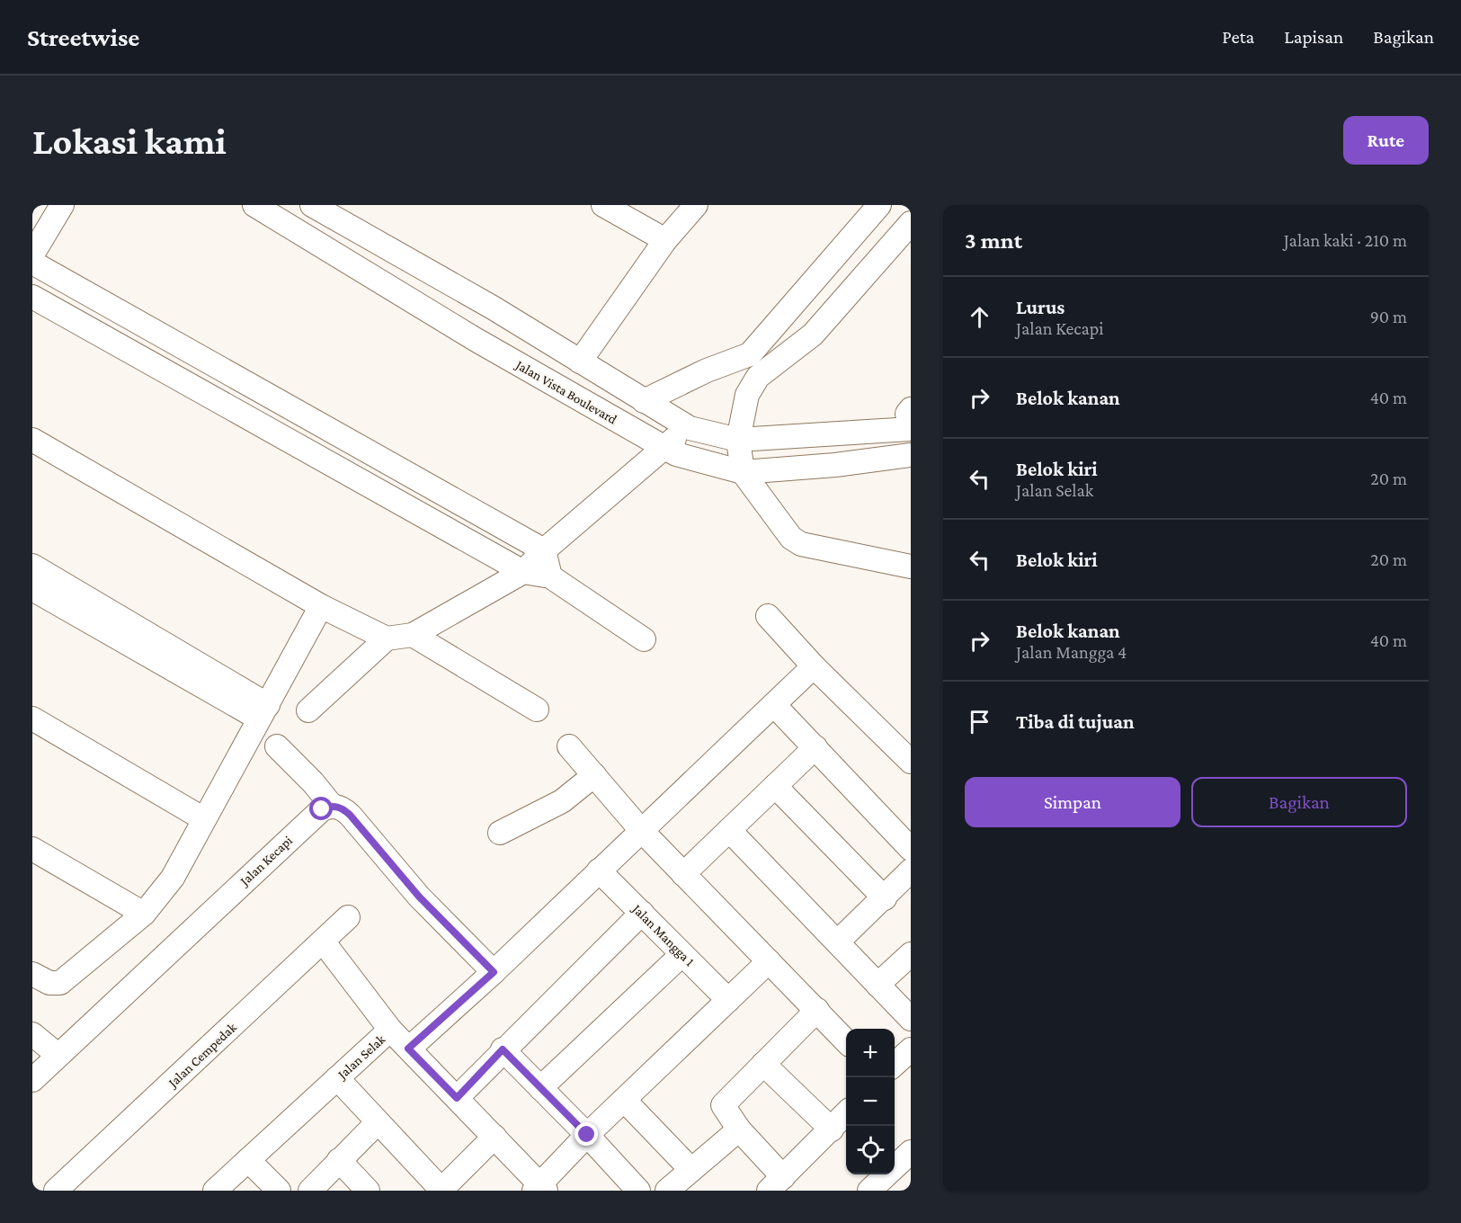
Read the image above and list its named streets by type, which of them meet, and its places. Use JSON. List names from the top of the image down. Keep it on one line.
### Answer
{"streets":{"street":["Jalan Vista Boulevard","Jalan Kecapi","Jalan Mangga 1","Jalan Cempedak","Jalan Selak"]},"page":{"header":"Streetwise","nav":["Peta","Lapisan","Bagikan"],"buttons":["Rute",["Simpan","Bagikan"]],"title":"Lokasi kami","heading":["3 mnt","Jalan kaki · 210 m"],"list":[["Lurus","Jalan Kecapi","90 m"],["Belok kanan","40 m"],["Belok kiri","Jalan Selak","20 m"],["Belok kiri","20 m"],["Belok kanan","Jalan Mangga 4","40 m"],"Tiba di tujuan"],"map_buttons":["+","−"]}}
